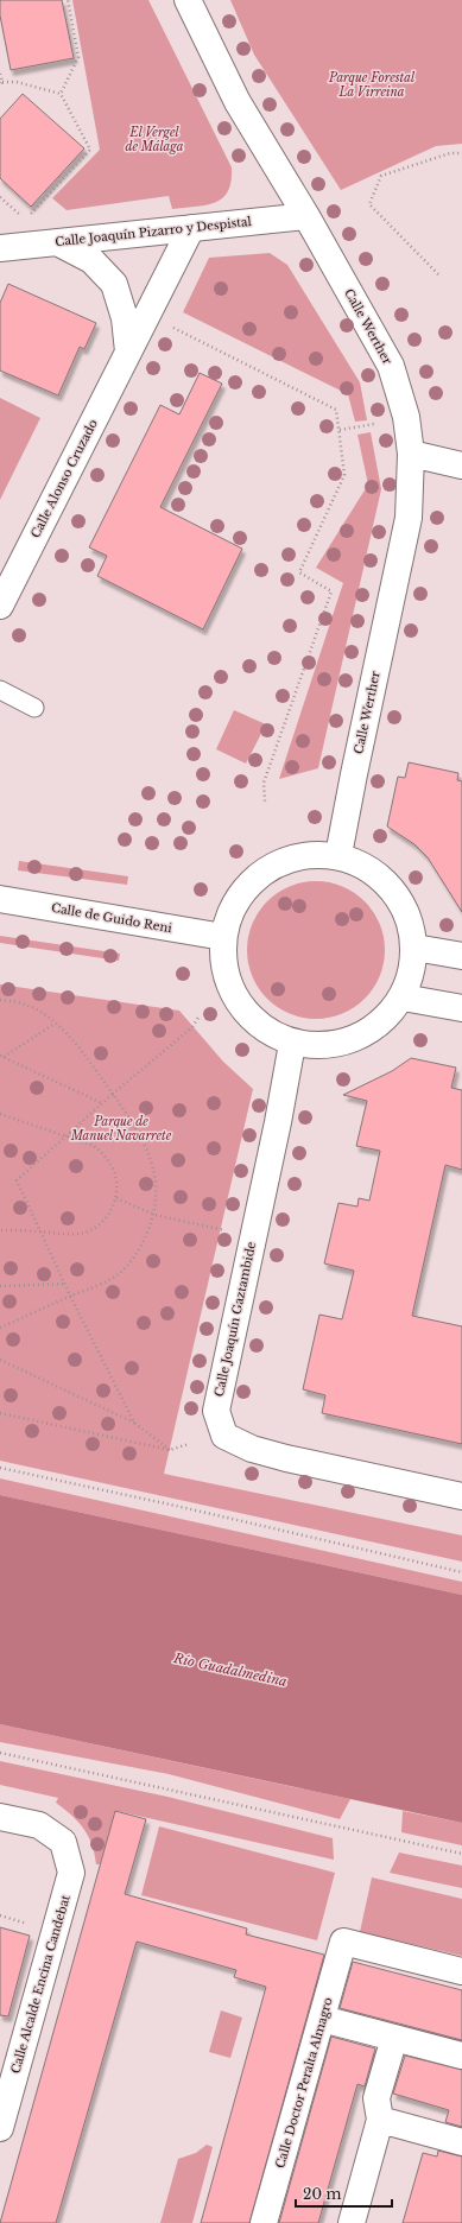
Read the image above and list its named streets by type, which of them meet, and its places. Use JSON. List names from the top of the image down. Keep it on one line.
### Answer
{"streets":{"street":["Calle Joaquín Pizarro y Despistal","Calle Werther","Calle Alonso Cruzado","Calle de Guido Reni","Calle Joaquín Gaztambide","Calle Alcalde Encina Candebat","Calle Doctor Peralta Almagro"]},"crossings":[["Calle Joaquín Pizarro y Despistal","Calle Werther"],["Calle Joaquín Pizarro y Despistal","Calle Alonso Cruzado"]],"water":["Río Guadalmedina"],"parks":["Parque Forestal La Virreina","El Vergel de Málaga","Parque de Manuel Navarrete"],"scale_bar":"20 m"}
